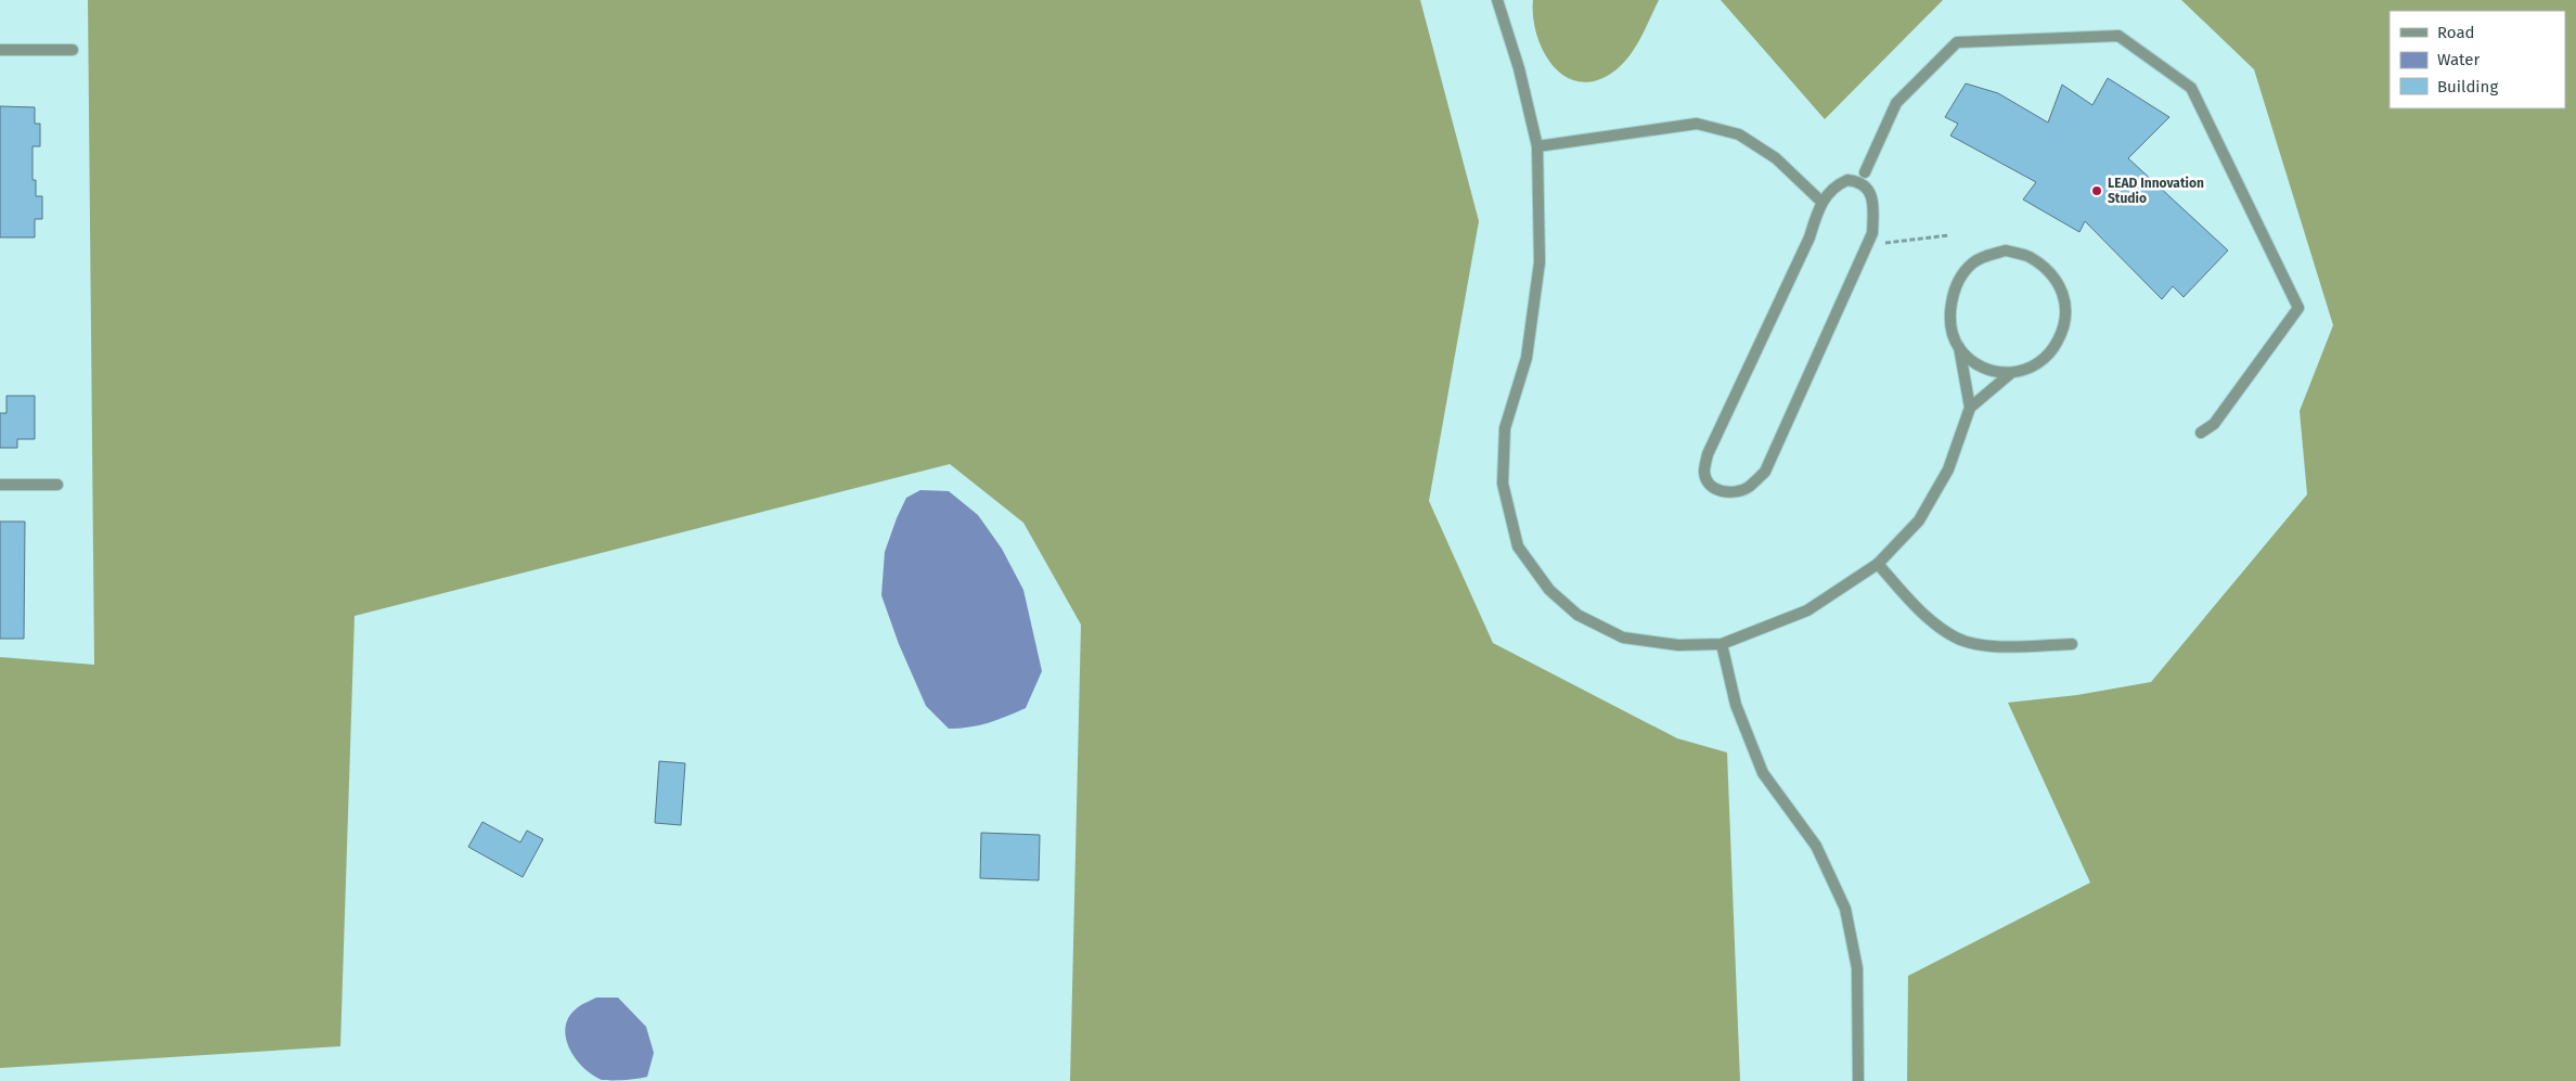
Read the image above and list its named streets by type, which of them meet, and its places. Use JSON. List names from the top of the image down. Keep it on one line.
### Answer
{"places":["LEAD Innovation Studio"],"legend":["Road","Water","Building"]}
